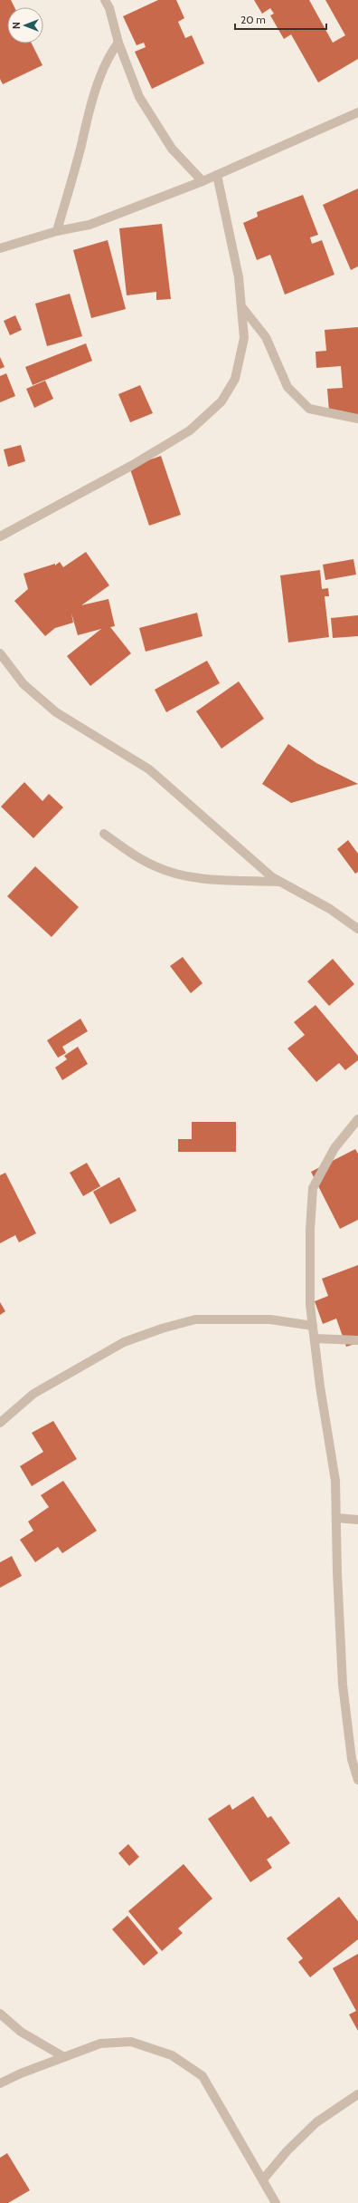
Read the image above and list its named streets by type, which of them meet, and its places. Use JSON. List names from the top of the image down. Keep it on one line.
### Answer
{"scale_bar":"20 m","north":"left"}
